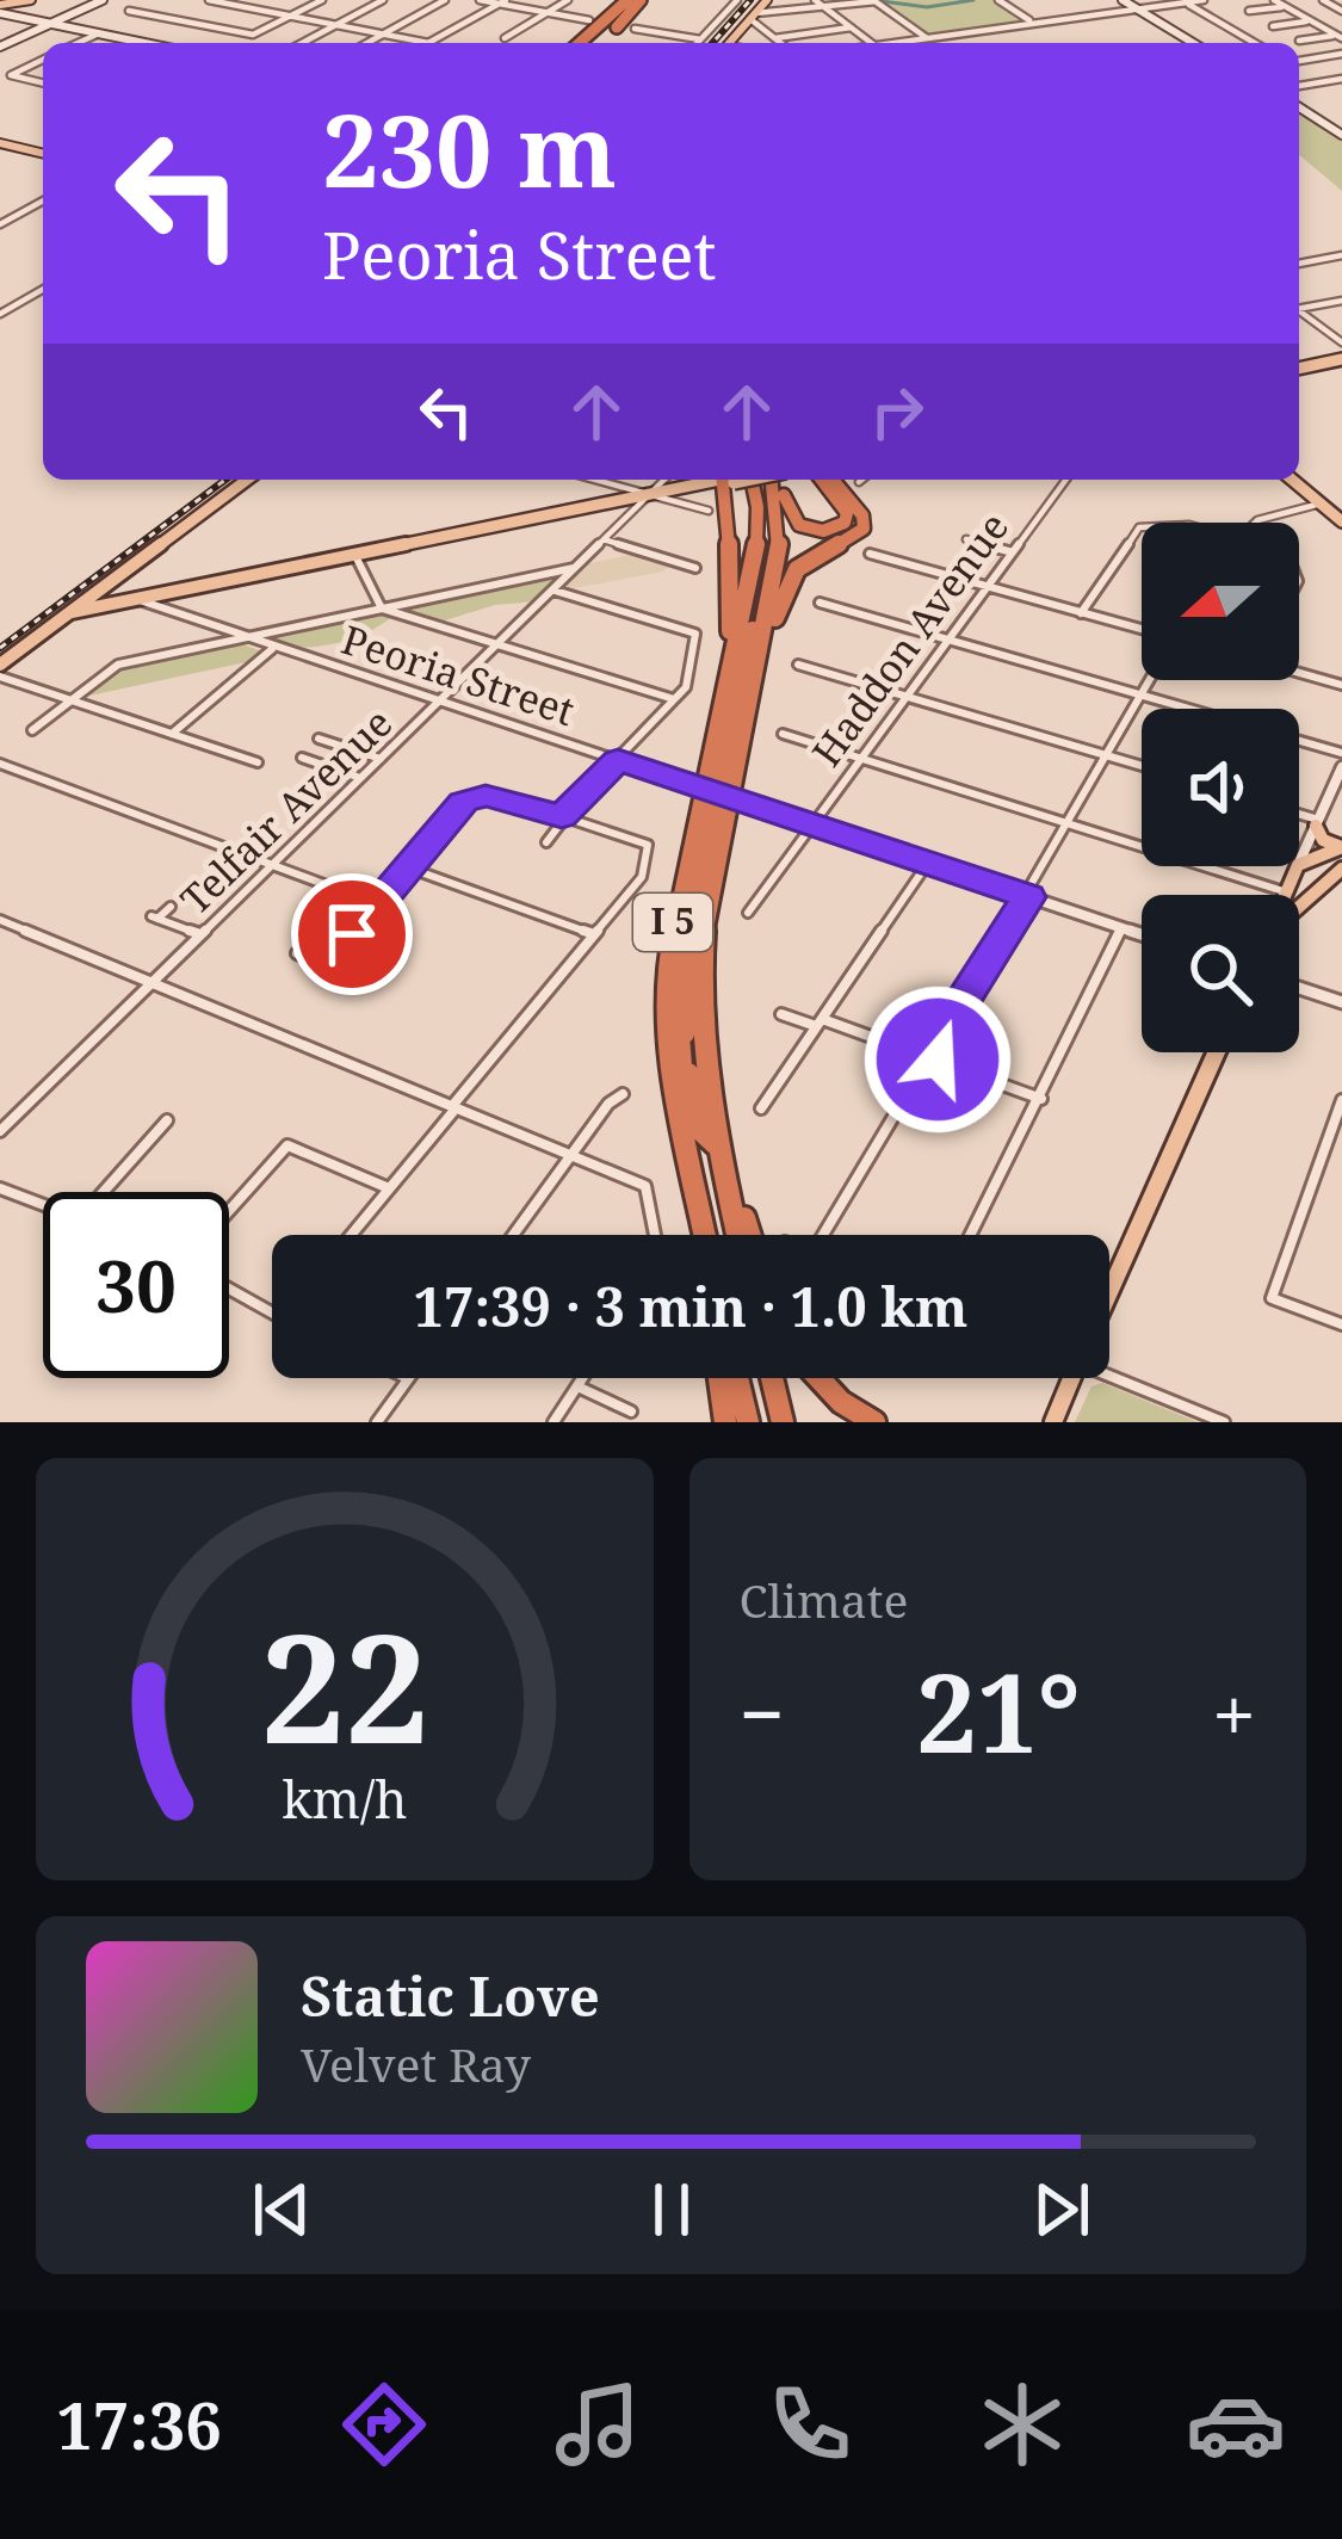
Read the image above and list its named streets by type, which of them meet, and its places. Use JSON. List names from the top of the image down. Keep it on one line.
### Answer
{"streets":{"highway":["I 5"],"street":["Haddon Avenue","Peoria Street","Telfair Avenue"]},"crossings":[["Haddon Avenue","Peoria Street"],["Peoria Street","Telfair Avenue"]],"north":"left","page":{"turn":["230 m","Peoria Street"],"limit":"30","trip":"17:39 · 3 min · 1.0 km","tile":"Climate","heat":["−","21°","+"],"song":["Static Love","Velvet Ray"],"tabs":"17:36","gauge":["22","km/h"]}}
